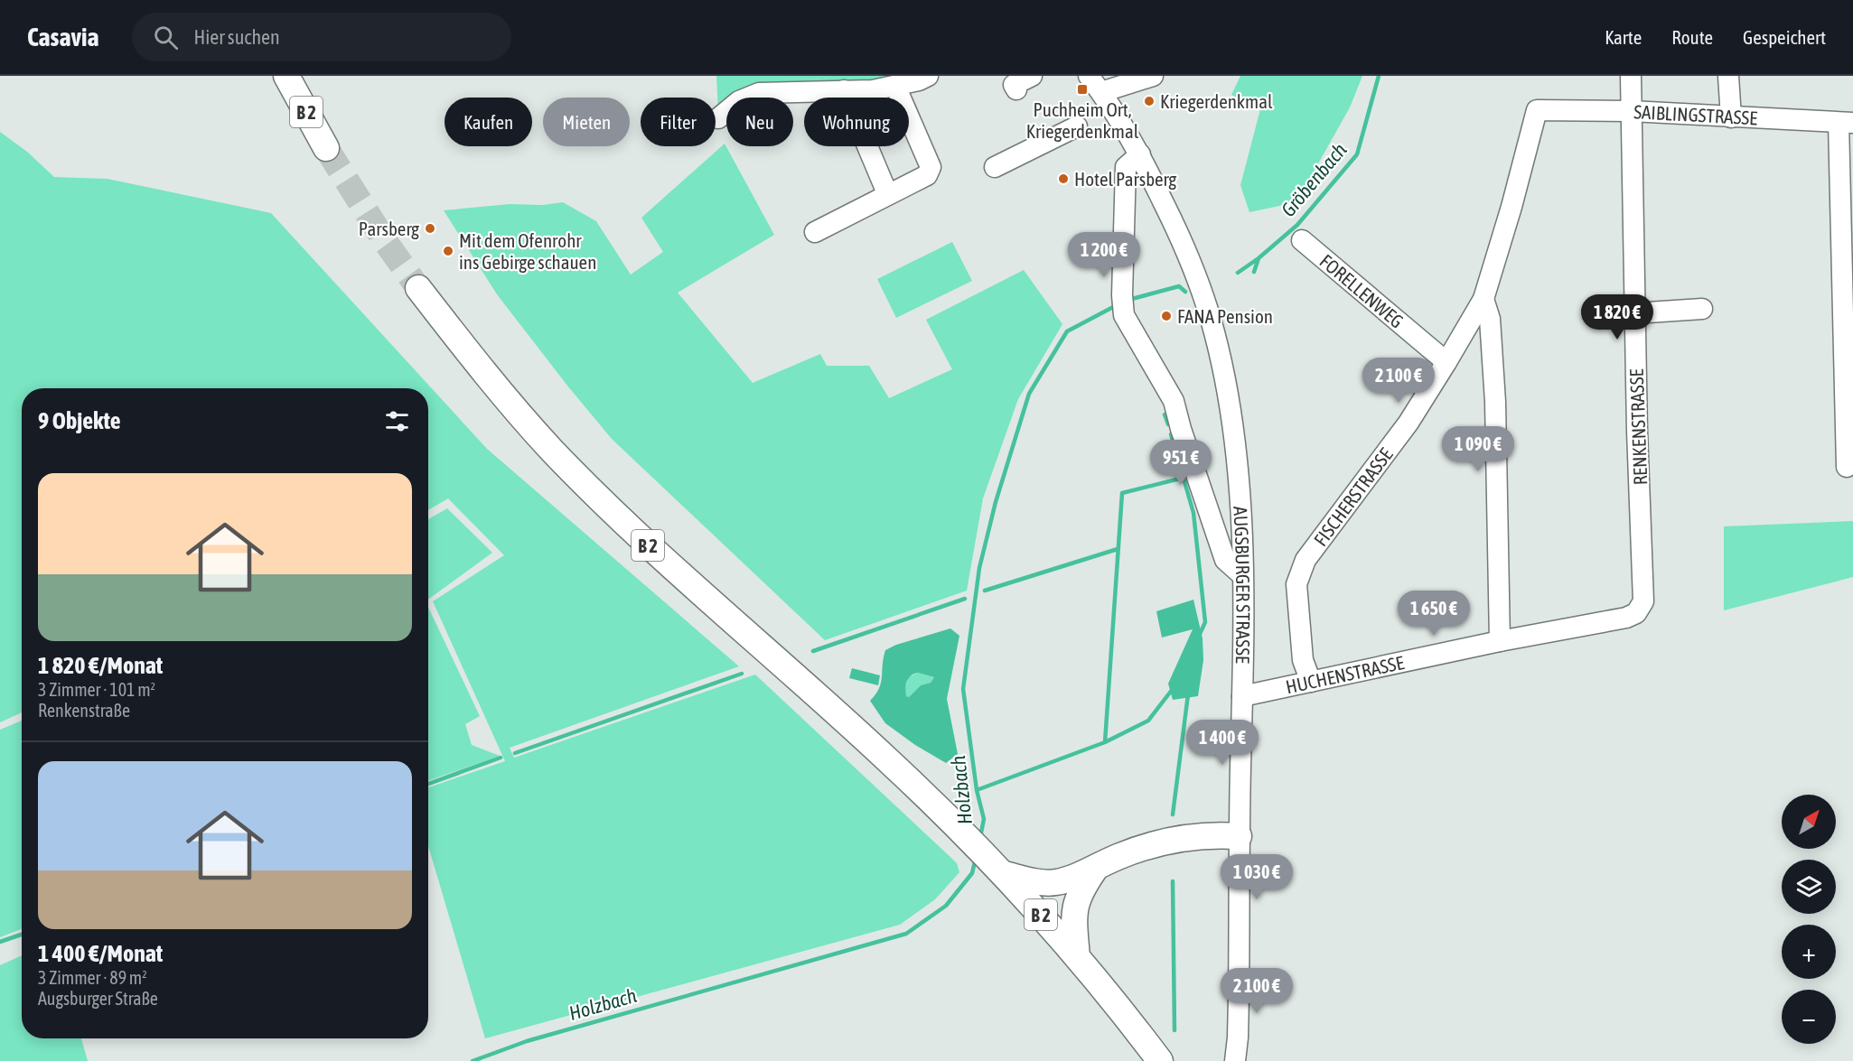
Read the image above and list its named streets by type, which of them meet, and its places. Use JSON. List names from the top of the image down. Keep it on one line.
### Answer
{"streets":{"main road":["B 2"],"street":["SAIBLINGSTRASSE","FORELLENWEG","RENKENSTRASSE","FISCHERSTRASSE","AUGSBURGER STRASSE","HUCHENSTRASSE"]},"crossings":[["SAIBLINGSTRASSE","RENKENSTRASSE"],["SAIBLINGSTRASSE","FISCHERSTRASSE"],["FORELLENWEG","FISCHERSTRASSE"],["RENKENSTRASSE","HUCHENSTRASSE"],["FISCHERSTRASSE","HUCHENSTRASSE"],["AUGSBURGER STRASSE","HUCHENSTRASSE"]],"water":["Gröbenbach","Holzbach"],"places":{"transit":["Puchheim Ort, Kriegerdenkmal"],"other":["Kriegerdenkmal","Hotel Parsberg","Parsberg","Mit dem Ofenrohr ins Gebirge schauen","FANA Pension"]},"north":"top right","page":{"header":"Casavia","search":"Hier suchen","nav":["Karte","Route","Gespeichert"],"chip":["Kaufen","Mieten","Filter","Neu","Wohnung"],"price":["1 200 €","1 820 €","2 100 €","1 090 €","951 €","1 650 €","1 400 €","1 030 €","2 100 €"],"heading":"9 Objekte","list":[{"name":"1 820 €/Monat","note":"3 Zimmer · 101 m² · Renkenstraße"},{"name":"1 400 €/Monat","note":"3 Zimmer · 89 m² · Augsburger Straße"}],"map_buttons":["+","−"]}}
